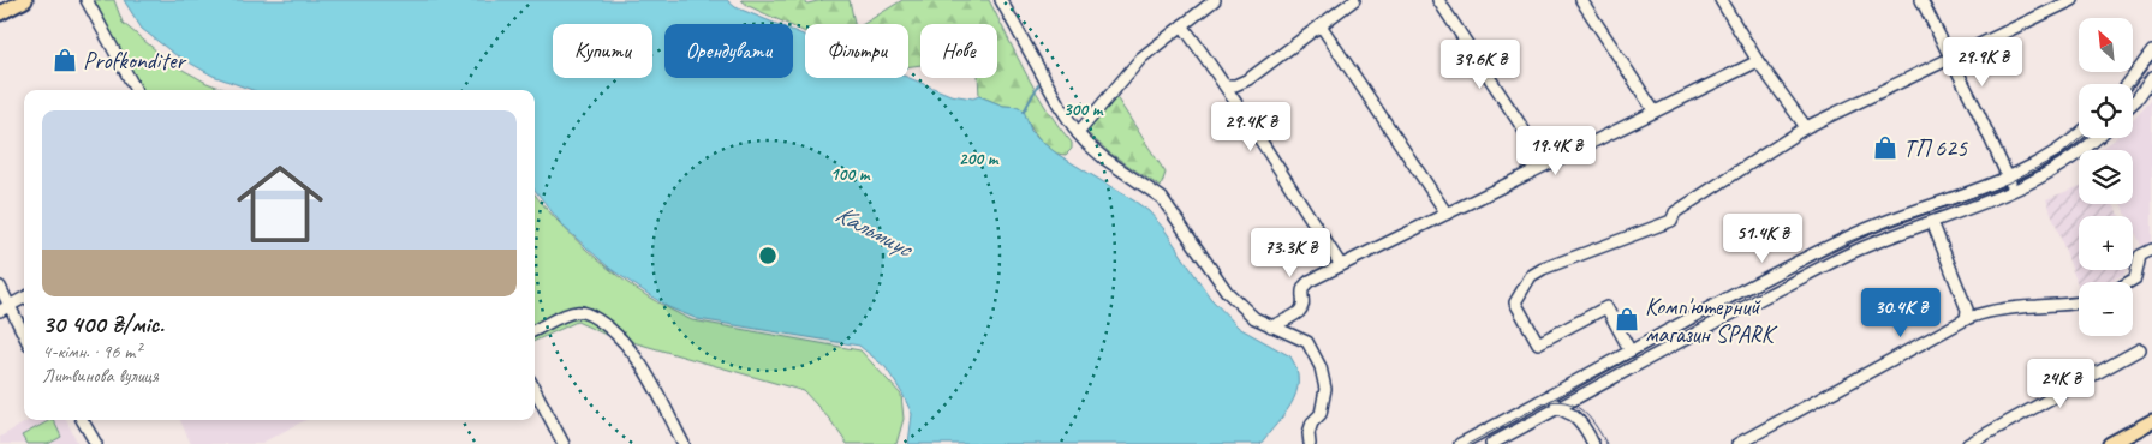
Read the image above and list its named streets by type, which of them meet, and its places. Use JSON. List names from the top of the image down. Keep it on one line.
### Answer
{"water":["Кальмиус"],"places":{"shop":["Profkonditer","ТП 625","Комп'ютерний магазин SPARK"]},"north":"top left","page":{"map_buttons":["+","−"],"chip":["Купити","Орендувати","Фільтри","Нове"],"price":["29.9K ₴","39.6K ₴","29.4K ₴","19.4K ₴","51.4K ₴","73.3K ₴","30.4K ₴","24K ₴"],"list":[{"name":"30 400 ₴/міс.","note":"4-кімн. · 96 m² · Литвинова вулиця"}]},"rings":["300 m","200 m","100 m"]}
